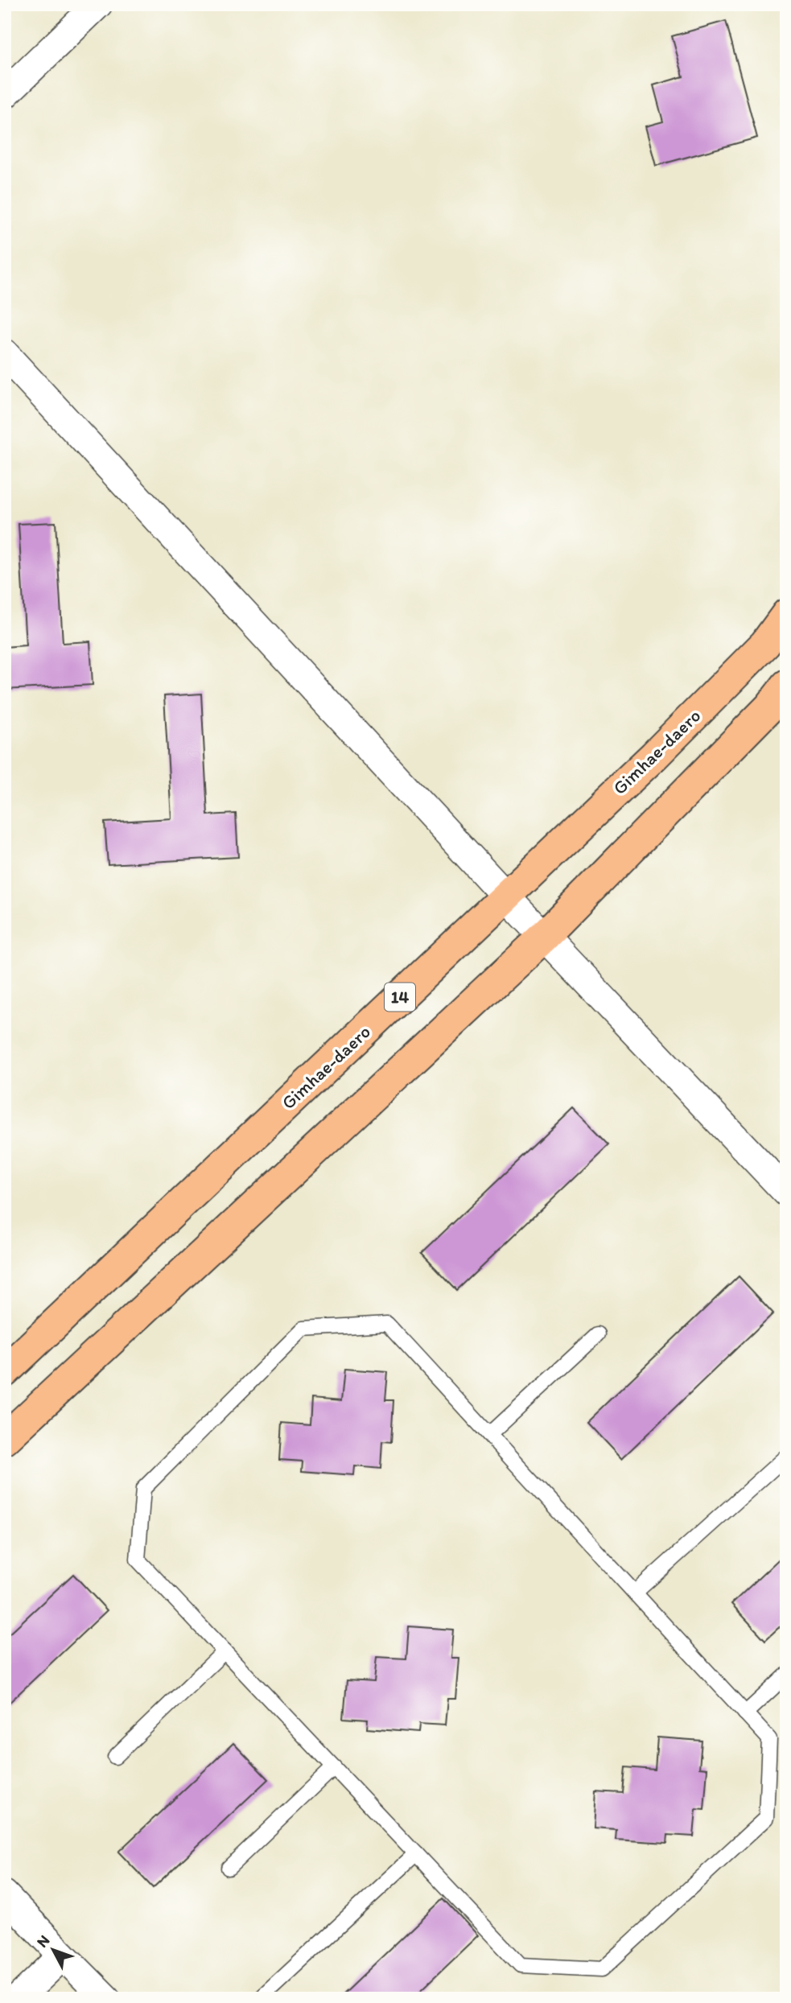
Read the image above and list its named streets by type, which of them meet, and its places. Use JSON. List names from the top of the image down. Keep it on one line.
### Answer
{"streets":{"main road":["Gimhae-daero","14"]},"north":"top left"}
